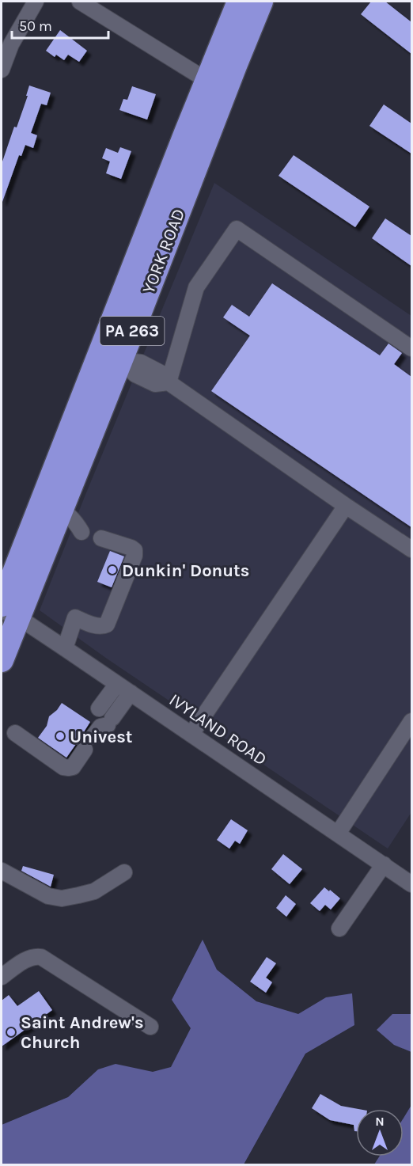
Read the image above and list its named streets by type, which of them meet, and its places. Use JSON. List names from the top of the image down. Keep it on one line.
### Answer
{"streets":{"highway":["YORK ROAD","PA 263"],"street":["IVYLAND ROAD"]},"crossings":[["YORK ROAD","IVYLAND ROAD"]],"places":["Dunkin' Donuts","Univest","Saint Andrew's Church"],"scale_bar":"50 m","north":"top"}
